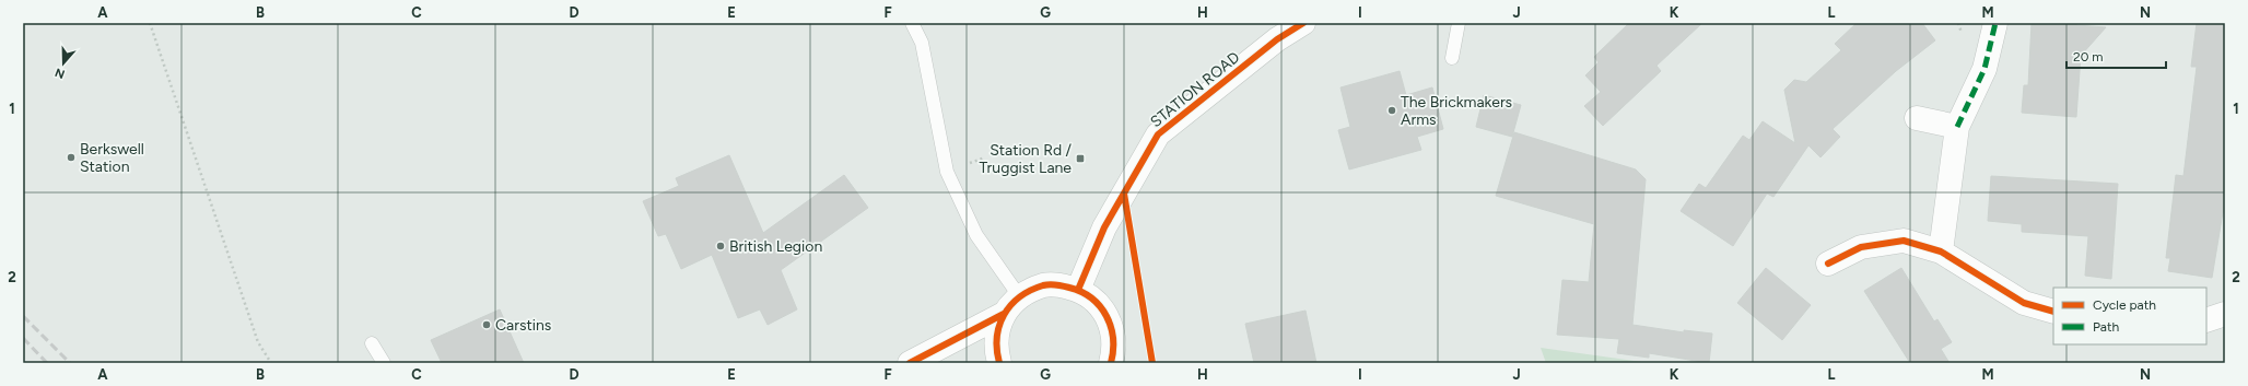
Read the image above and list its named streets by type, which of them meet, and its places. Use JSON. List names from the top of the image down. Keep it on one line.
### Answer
{"streets":{"street":["STATION ROAD"]},"places":{"other":["The Brickmakers Arms","Berkswell Station","British Legion","Carstins"],"transit":["Station Rd / Truggist Lane"]},"legend":["Cycle path","Path"],"scale_bar":"20 m","north":"bottom","grid":{"columns":["A","B","C","D","E","F","G","H","I","J","K","L","M","N"],"rows":["1","2"]}}
